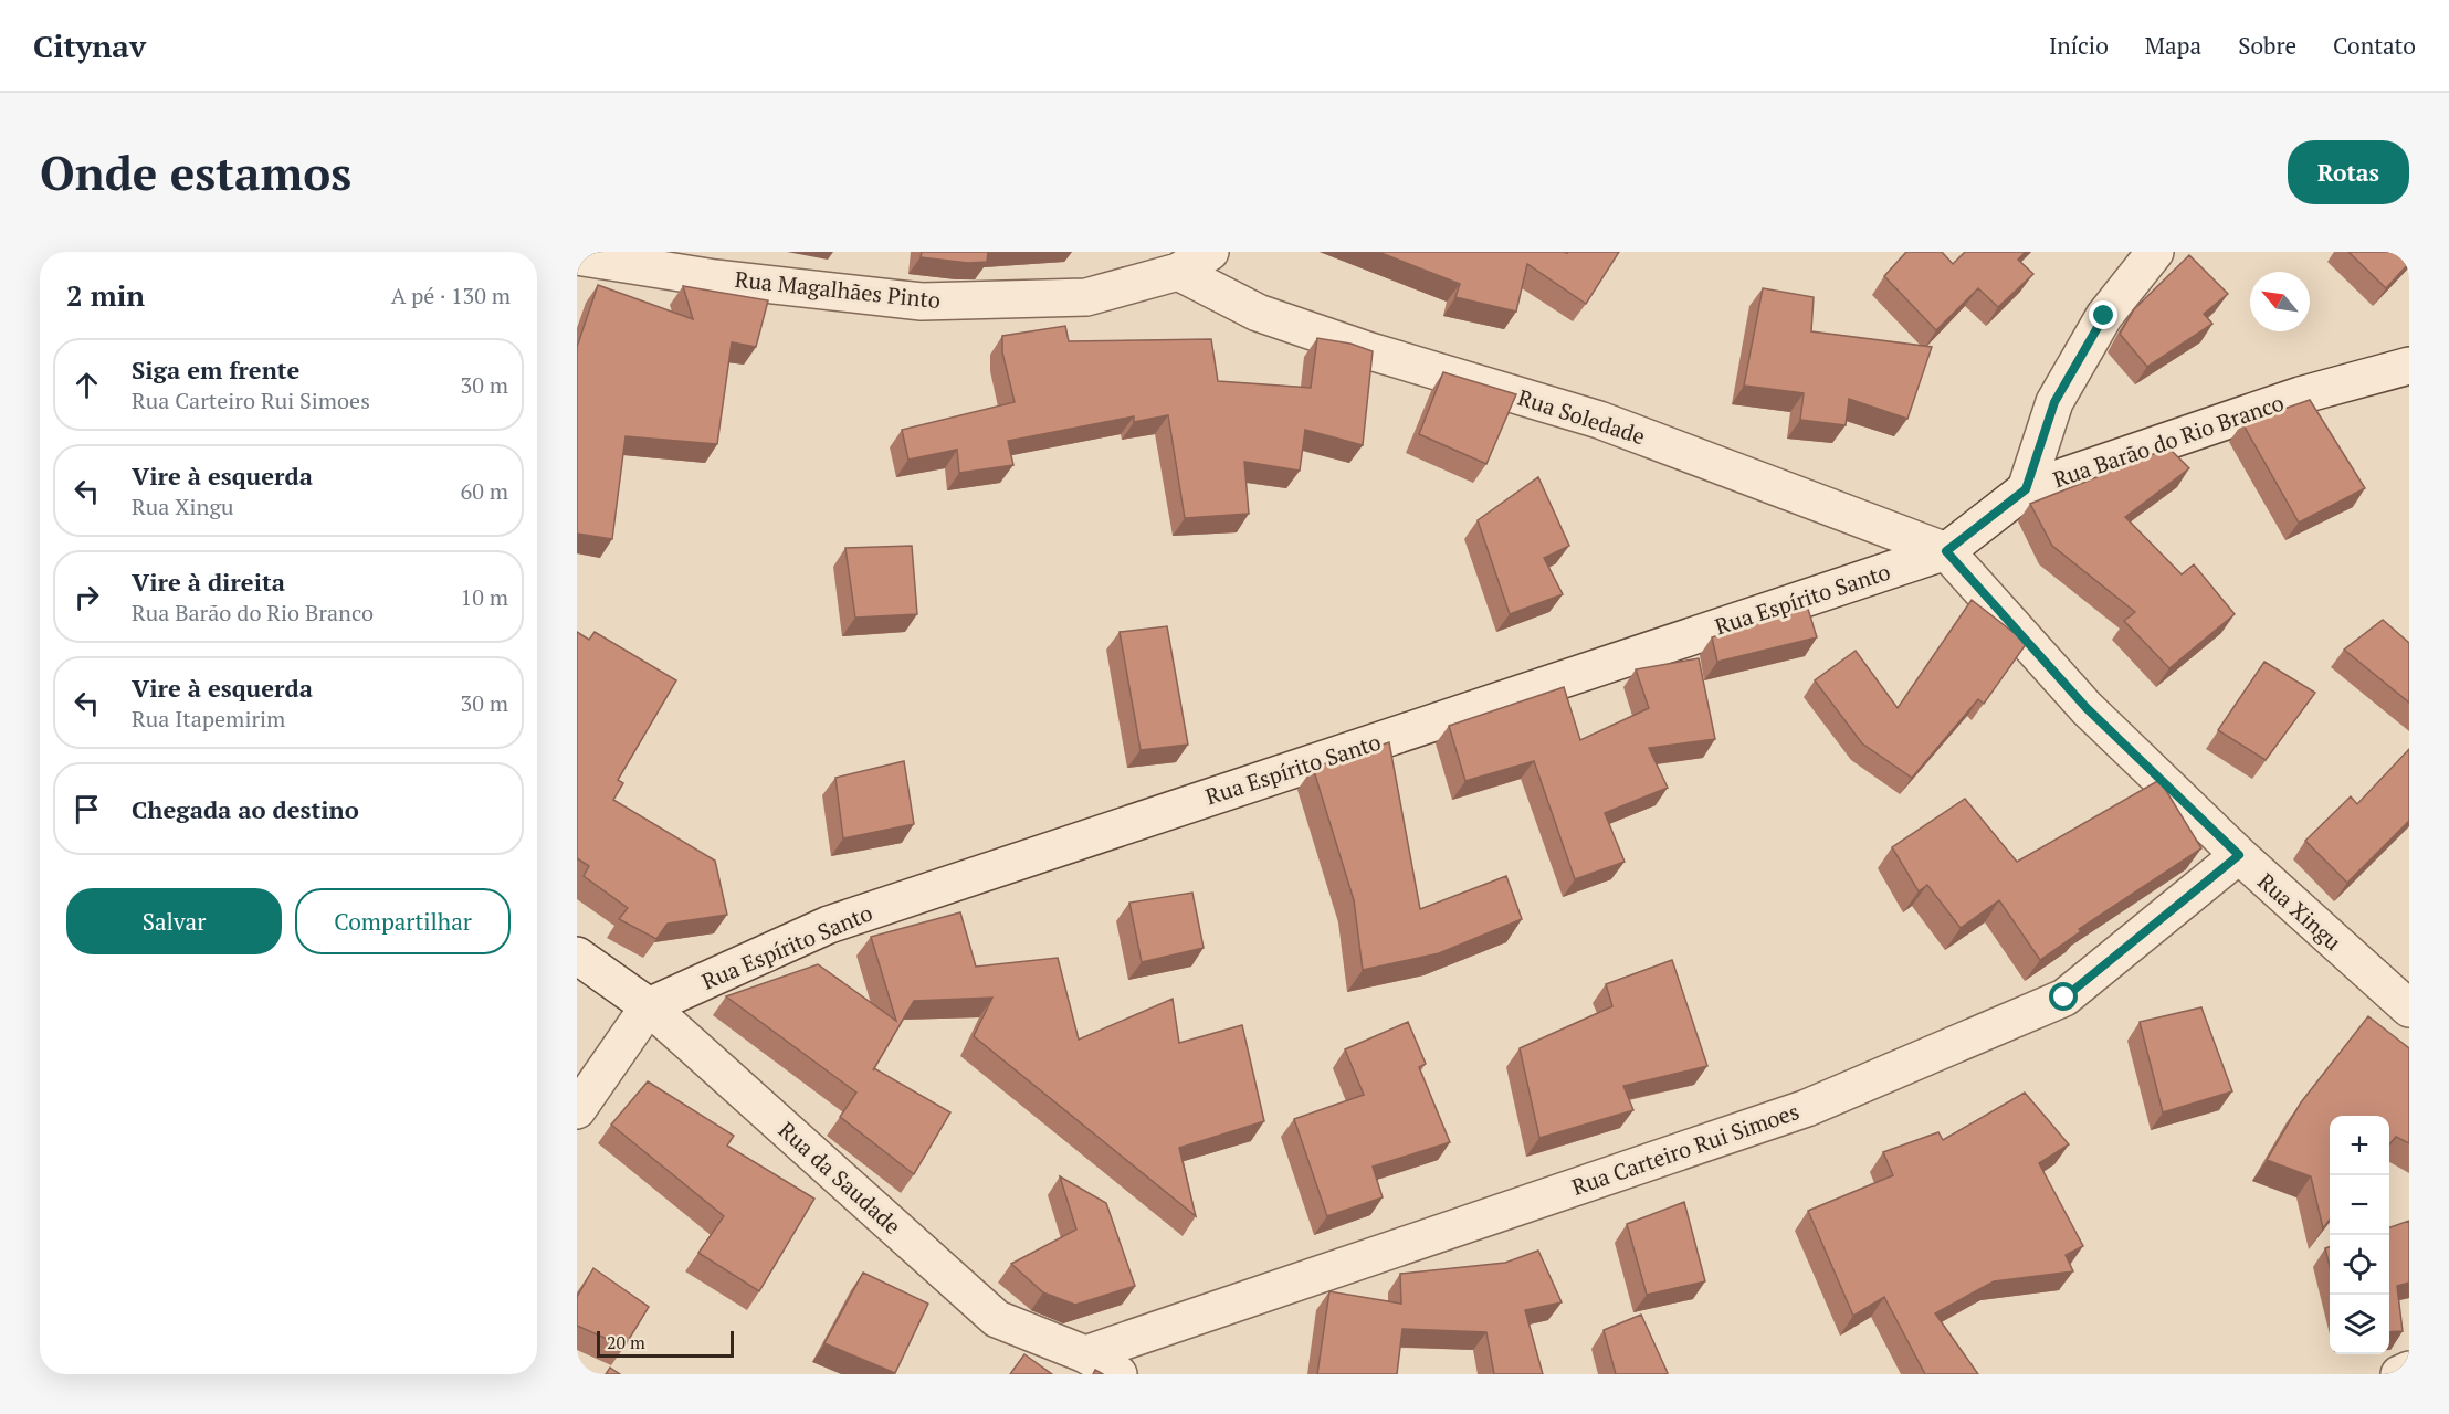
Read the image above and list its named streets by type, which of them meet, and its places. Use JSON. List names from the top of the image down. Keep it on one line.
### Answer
{"streets":{"street":["Rua Magalhães Pinto","Rua Soledade","Rua Barão do Rio Branco","Rua Espírito Santo","Rua Xingu","Rua Carteiro Rui Simoes","Rua da Saudade"]},"crossings":[["Rua Magalhães Pinto","Rua Soledade"],["Rua Soledade","Rua Barão do Rio Branco"],["Rua Soledade","Rua Espírito Santo"],["Rua Soledade","Rua Xingu"],["Rua Barão do Rio Branco","Rua Espírito Santo"],["Rua Barão do Rio Branco","Rua Xingu"],["Rua Espírito Santo","Rua Xingu"],["Rua Espírito Santo","Rua da Saudade"],["Rua Xingu","Rua Carteiro Rui Simoes"],["Rua Carteiro Rui Simoes","Rua da Saudade"]],"scale_bar":"20 m","north":"top left","page":{"header":"Citynav","nav":["Início","Mapa","Sobre","Contato"],"buttons":["Rotas",["Salvar","Compartilhar"]],"title":"Onde estamos","heading":["2 min","A pé · 130 m"],"list":[["Siga em frente","Rua Carteiro Rui Simoes","30 m"],["Vire à esquerda","Rua Xingu","60 m"],["Vire à direita","Rua Barão do Rio Branco","10 m"],["Vire à esquerda","Rua Itapemirim","30 m"],"Chegada ao destino"],"map_buttons":["+","−"],"scale":"20 m"}}
